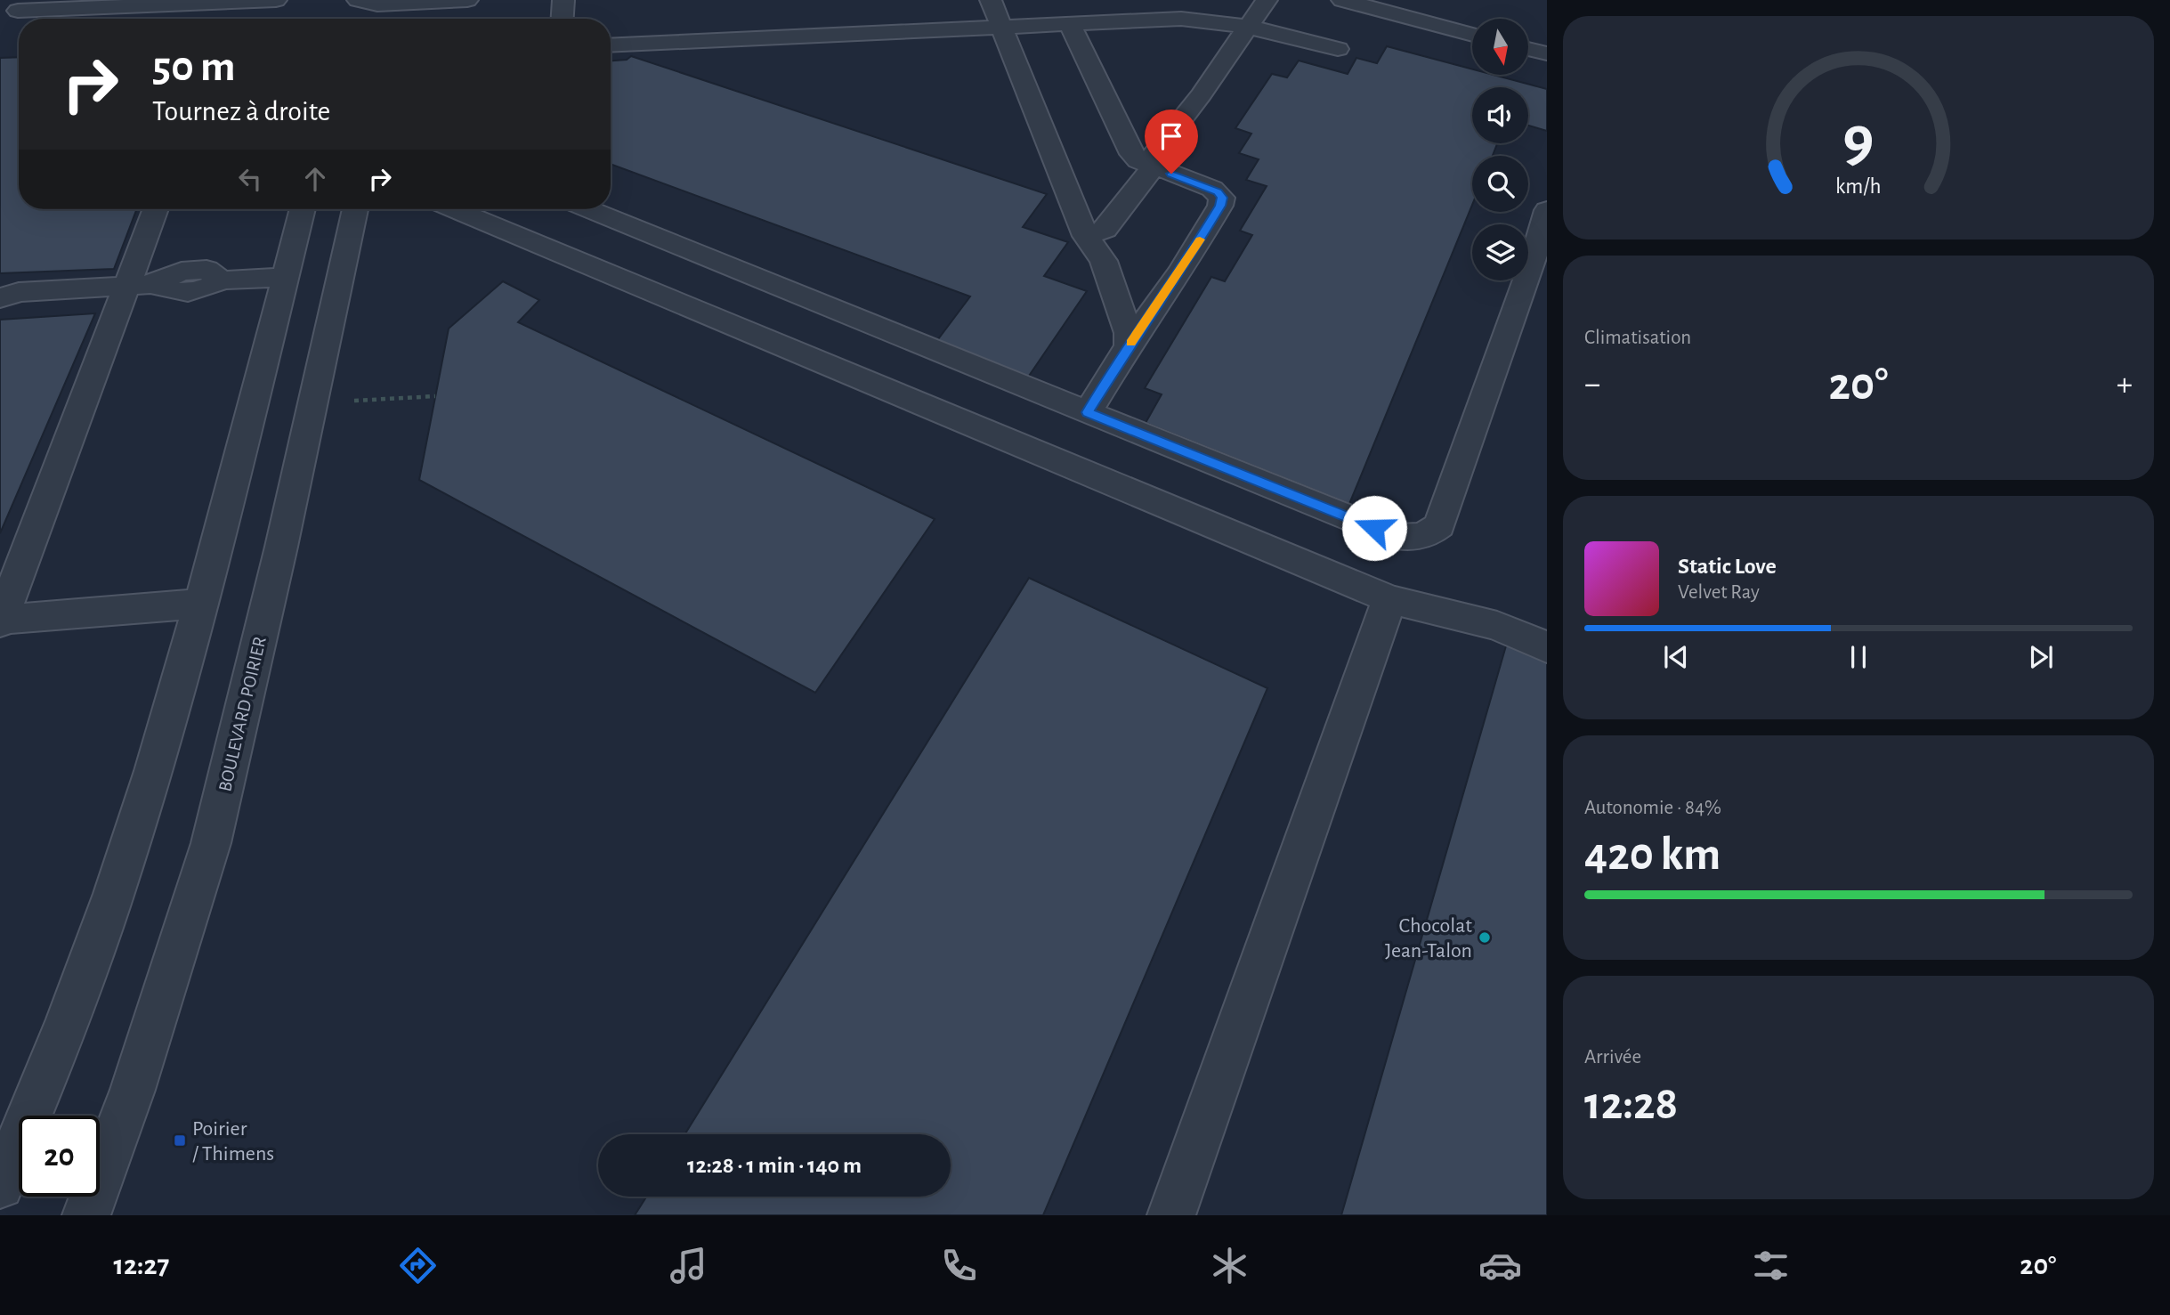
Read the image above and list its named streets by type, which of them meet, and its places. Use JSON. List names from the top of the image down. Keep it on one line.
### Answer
{"streets":{"street":["BOULEVARD POIRIER"]},"places":{"other":["Chocolat Jean-Talon"],"transit":["Poirier / Thimens"]},"north":"bottom","page":{"turn":["50 m","Tournez à droite"],"tile":["Climatisation",["Autonomie · 84%","420 km"],["Arrivée","12:28"]],"heat":["−","20°","+"],"song":["Static Love","Velvet Ray"],"limit":"20","trip":"12:28 · 1 min · 140 m","tabs":["12:27","20°"],"gauge":["9","km/h"]}}
